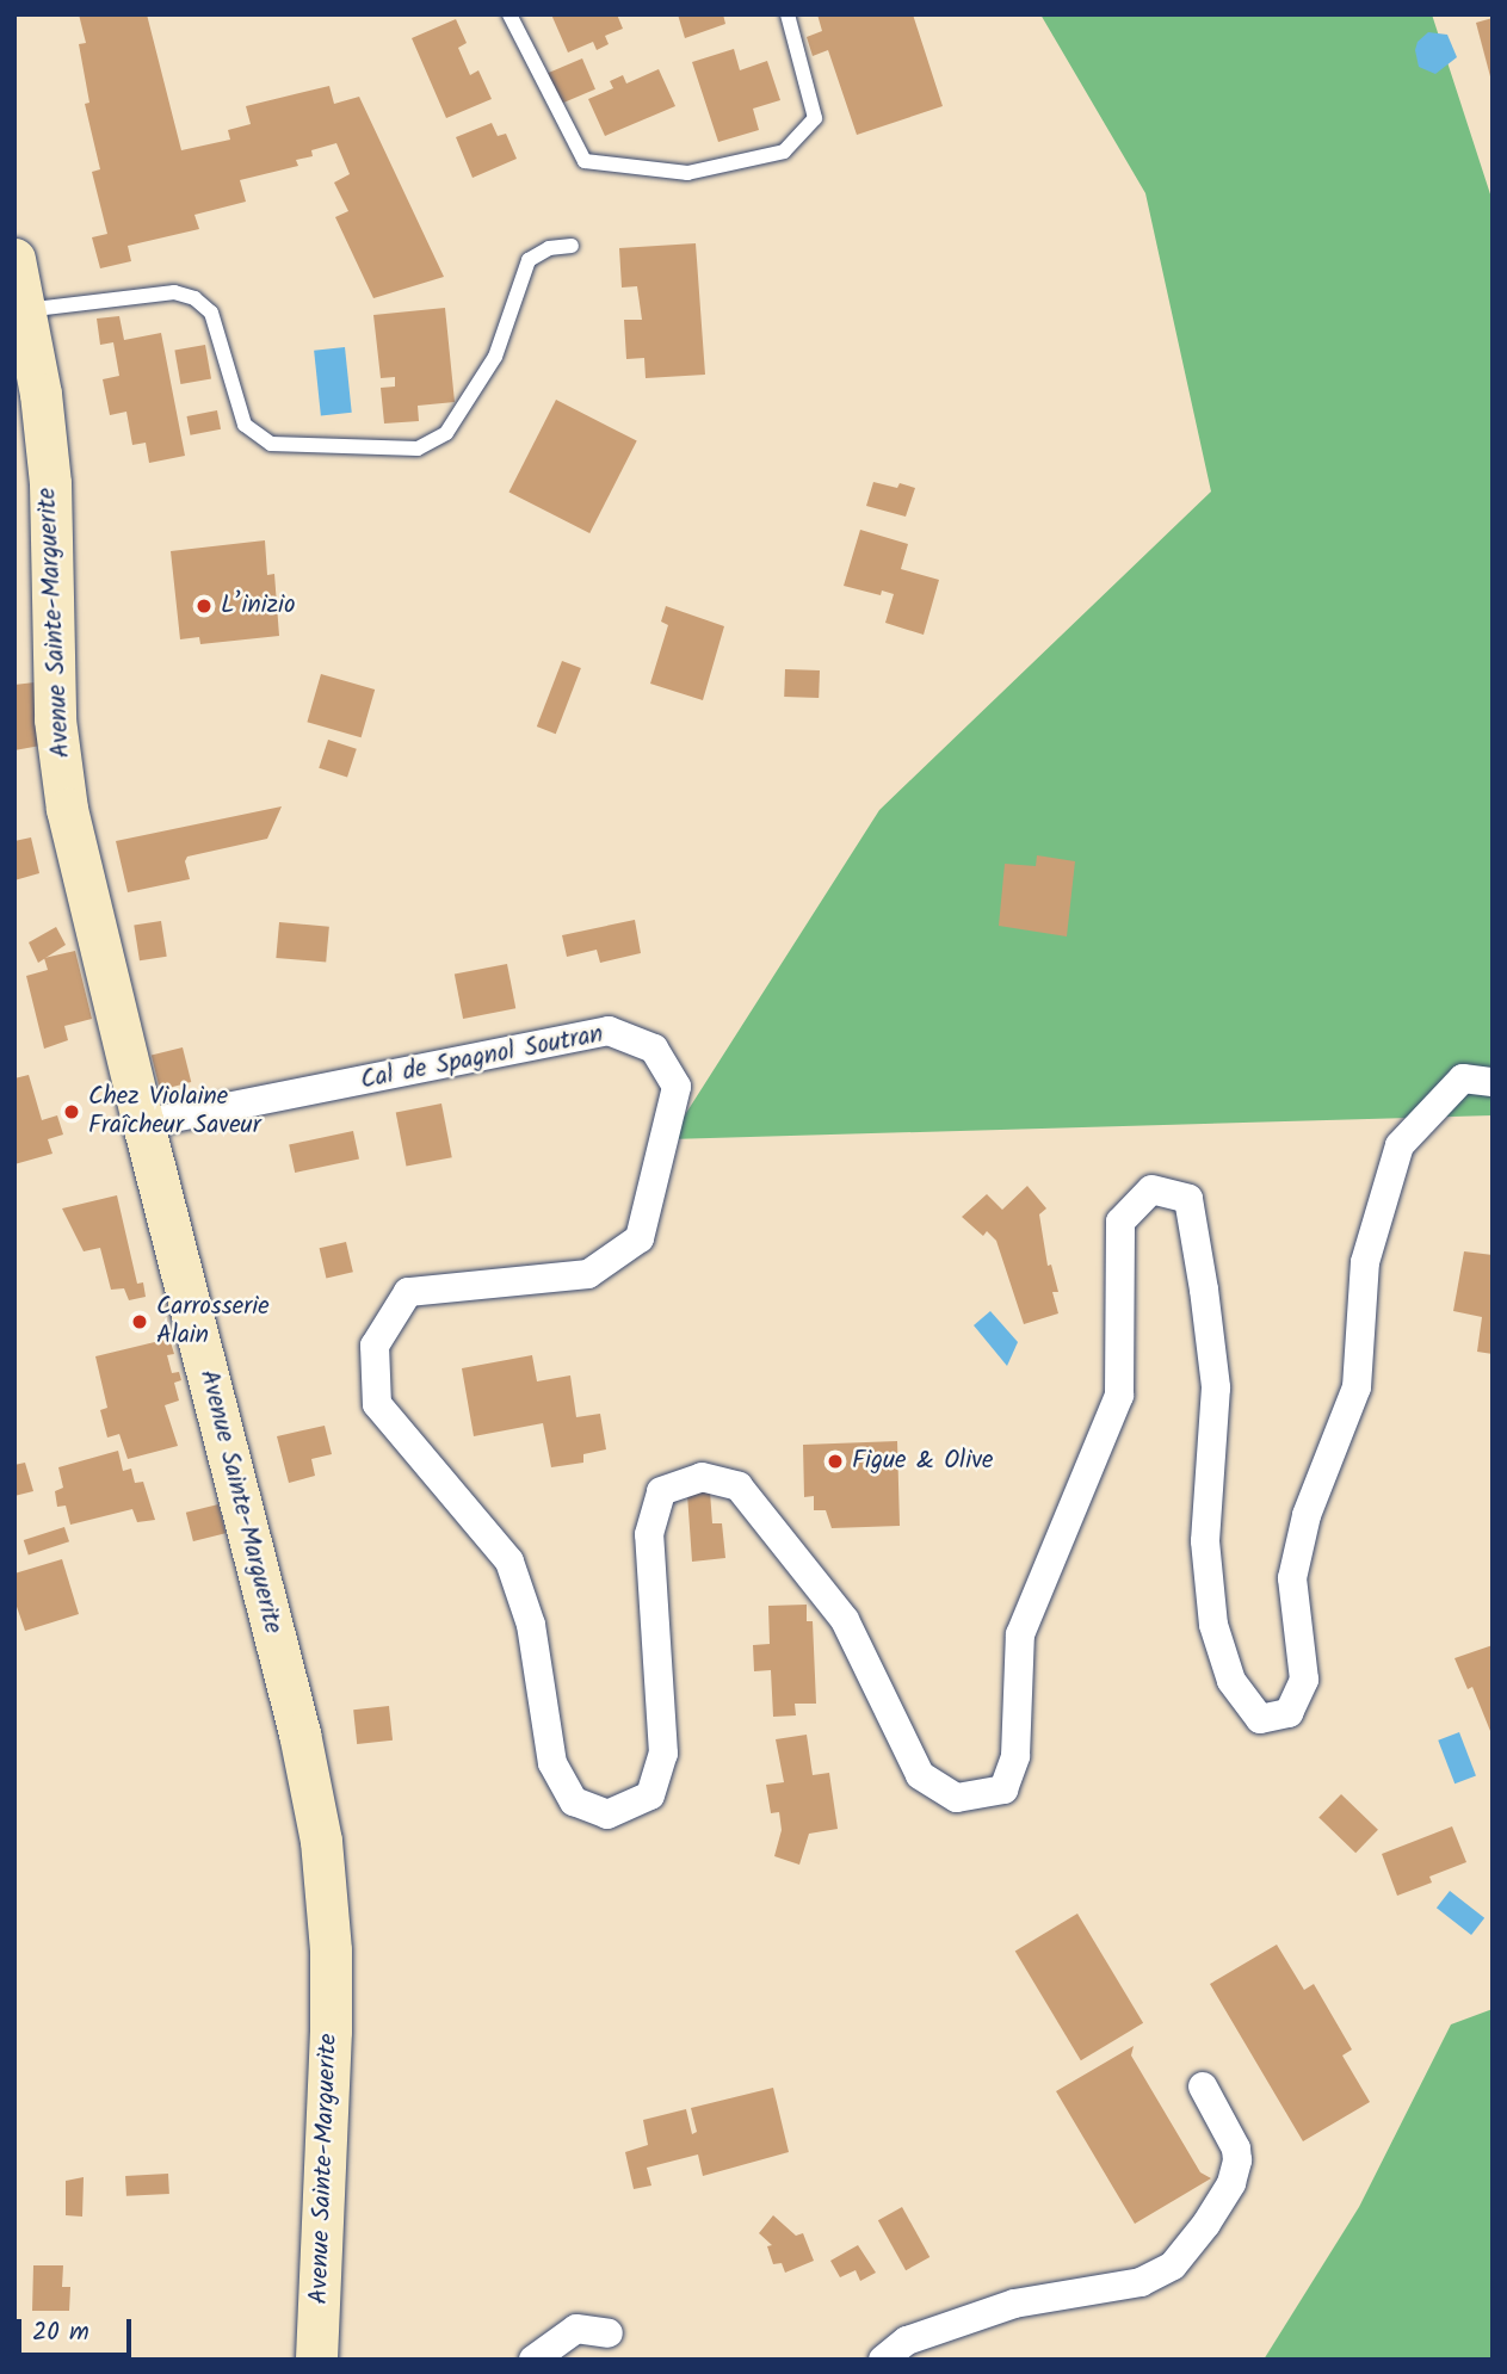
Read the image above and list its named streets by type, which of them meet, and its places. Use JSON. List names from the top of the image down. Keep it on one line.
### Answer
{"streets":{"street":["Avenue Sainte-Marguerite","Cal de Spagnol Soutran"]},"crossings":[["Avenue Sainte-Marguerite","Cal de Spagnol Soutran"]],"places":["L’inizio","Chez Violaine Fraîcheur Saveur","Carrosserie Alain","Figue & Olive"],"scale_bar":"20 m"}
